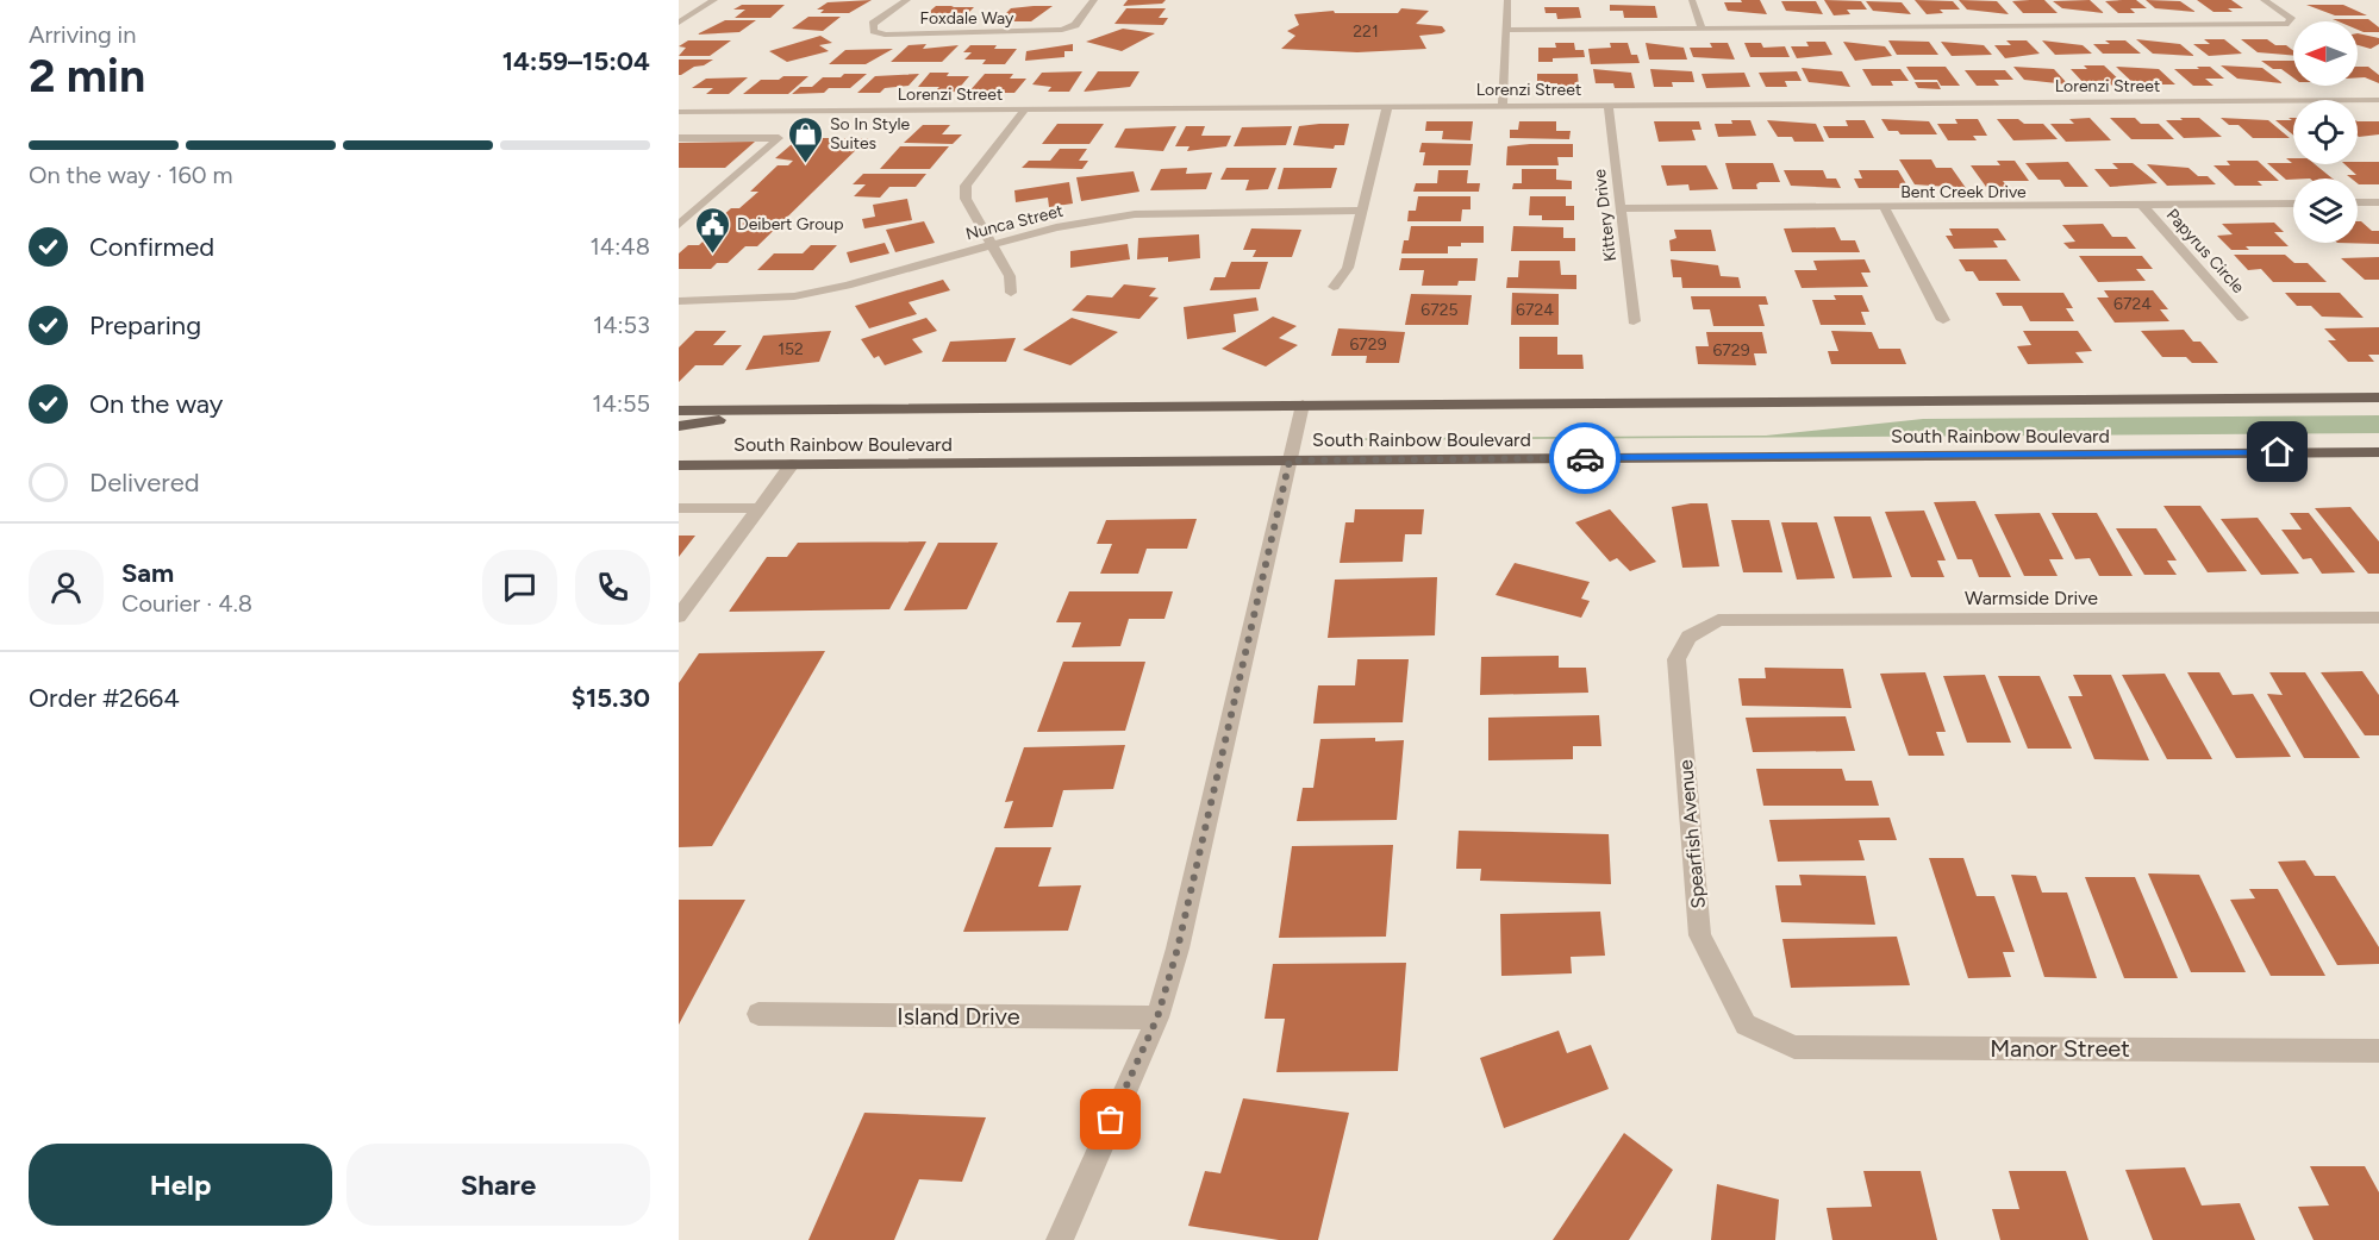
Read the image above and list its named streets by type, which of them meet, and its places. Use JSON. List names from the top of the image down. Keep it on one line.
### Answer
{"streets":{"main road":["South Rainbow Boulevard"],"street":["Foxdale Way","Lorenzi Street","Bent Creek Drive","Kittery Drive","Nunca Street","Papyrus Circle","Warmside Drive","Spearfish Avenue","Island Drive","Manor Street"]},"crossings":[["Lorenzi Street","Kittery Drive"],["Bent Creek Drive","Kittery Drive"],["Bent Creek Drive","Papyrus Circle"],["Warmside Drive","Spearfish Avenue"],["Spearfish Avenue","Manor Street"]],"places":{"shop":["So In Style Suites"],"public building":["Deibert Group"]},"house_numbers":["221","6724","6725","6724","6729","152","6729"],"north":"left","page":{"heading":["2 min","Arriving in","14:59–15:04"],"panel":["Sam","Courier · 4.8","Order #2664","$15.30"],"bar":"On the way · 160 m","list":[["Confirmed","14:48"],["Preparing","14:53"],["On the way","14:55"],"Delivered"],"buttons":["Help","Share"]}}
